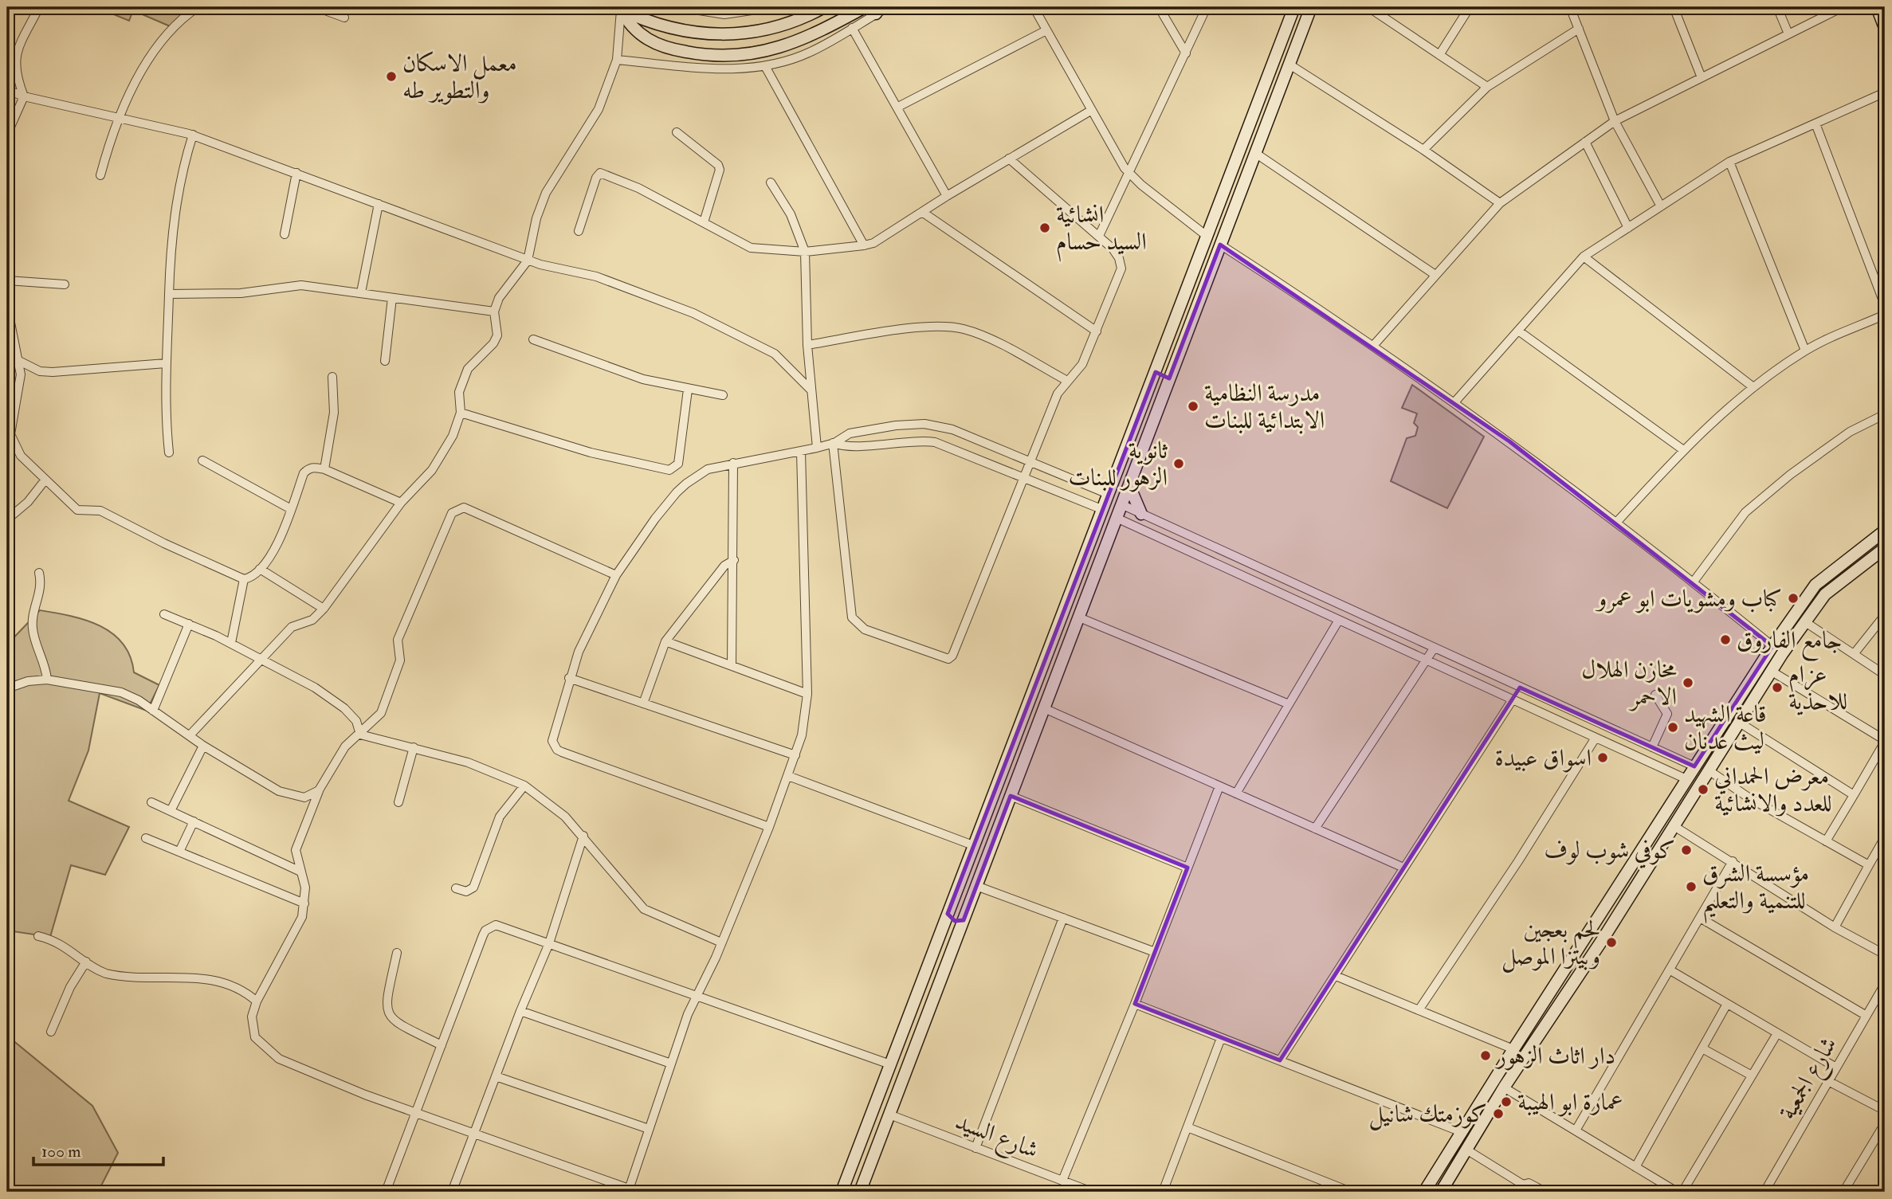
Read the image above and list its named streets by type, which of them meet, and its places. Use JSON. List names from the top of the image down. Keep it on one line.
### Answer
{"streets":{"street":["شارع الجمعية","شارع السيد"]},"places":["معمل الاسكان والتطوير طه","انشائية السيد حسام","مدرسة النظامية الابتدائية للبنات","ثانوية الزهور للبنات","كباب ومشويات ابو عمرو","جامع الفاروق","مخازن الهلال الاحمر","عزام للاحذية","قاعة الشهيد ليث عدنان","اسواق عبيدة","معرض الحمداني للعدد والانشائية","كوفي شوب لوف","مؤسسة الشرق للتنمية والتعليم","لحم بعجين وبيتزا الموصل","دار اثاث الزهور","عمارة ابو الهيبة","كوزمتك شانيل"],"scale_bar":"100 m"}
